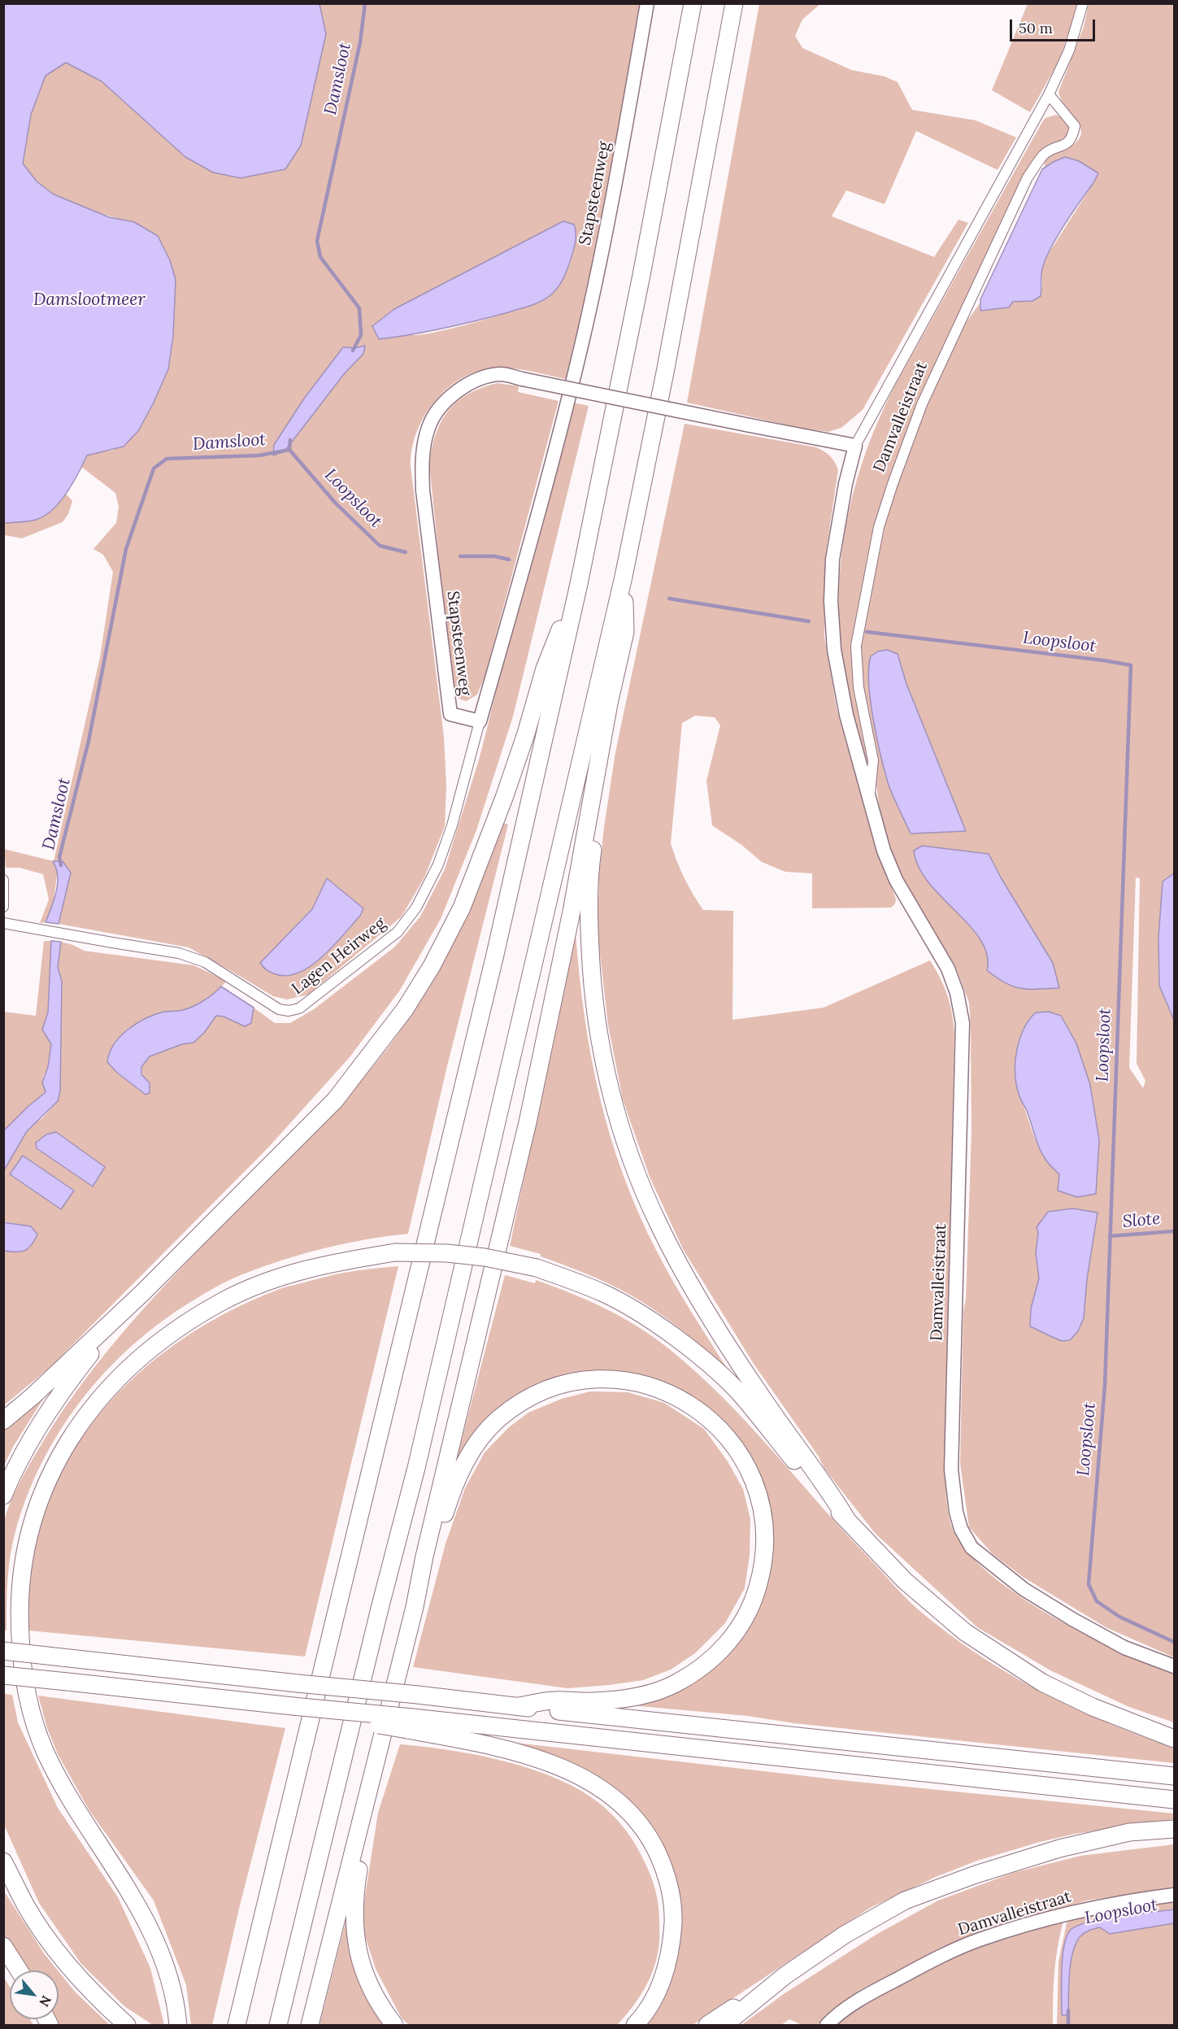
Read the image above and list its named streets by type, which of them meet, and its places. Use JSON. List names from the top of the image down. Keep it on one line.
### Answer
{"streets":{"street":["Stapsteenweg","Damvalleistraat","Lagen Heirweg"]},"crossings":[["Stapsteenweg","Damvalleistraat"],["Stapsteenweg","Lagen Heirweg"]],"water":["Damsloot","Damslootmeer","Loopsloot","Slote"],"scale_bar":"50 m","north":"bottom right"}
